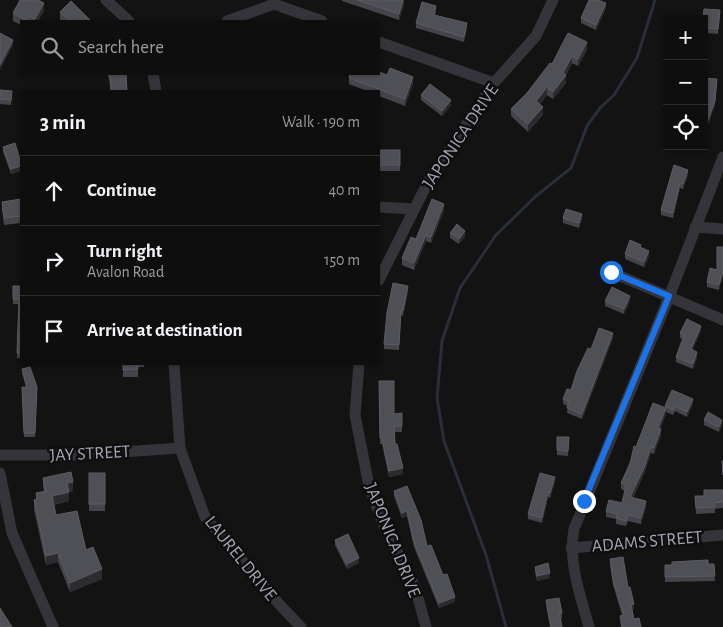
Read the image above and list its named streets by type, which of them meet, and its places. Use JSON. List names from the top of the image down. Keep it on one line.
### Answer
{"streets":{"street":["JAPONICA DRIVE","JAY STREET","ADAMS STREET","LAUREL DRIVE"]},"crossings":[["JAY STREET","LAUREL DRIVE"]],"page":{"map_buttons":["+","−"],"search":"Search here","heading":["3 min","Walk · 190 m"],"list":[["Continue","40 m"],["Turn right","Avalon Road","150 m"],"Arrive at destination"]}}
